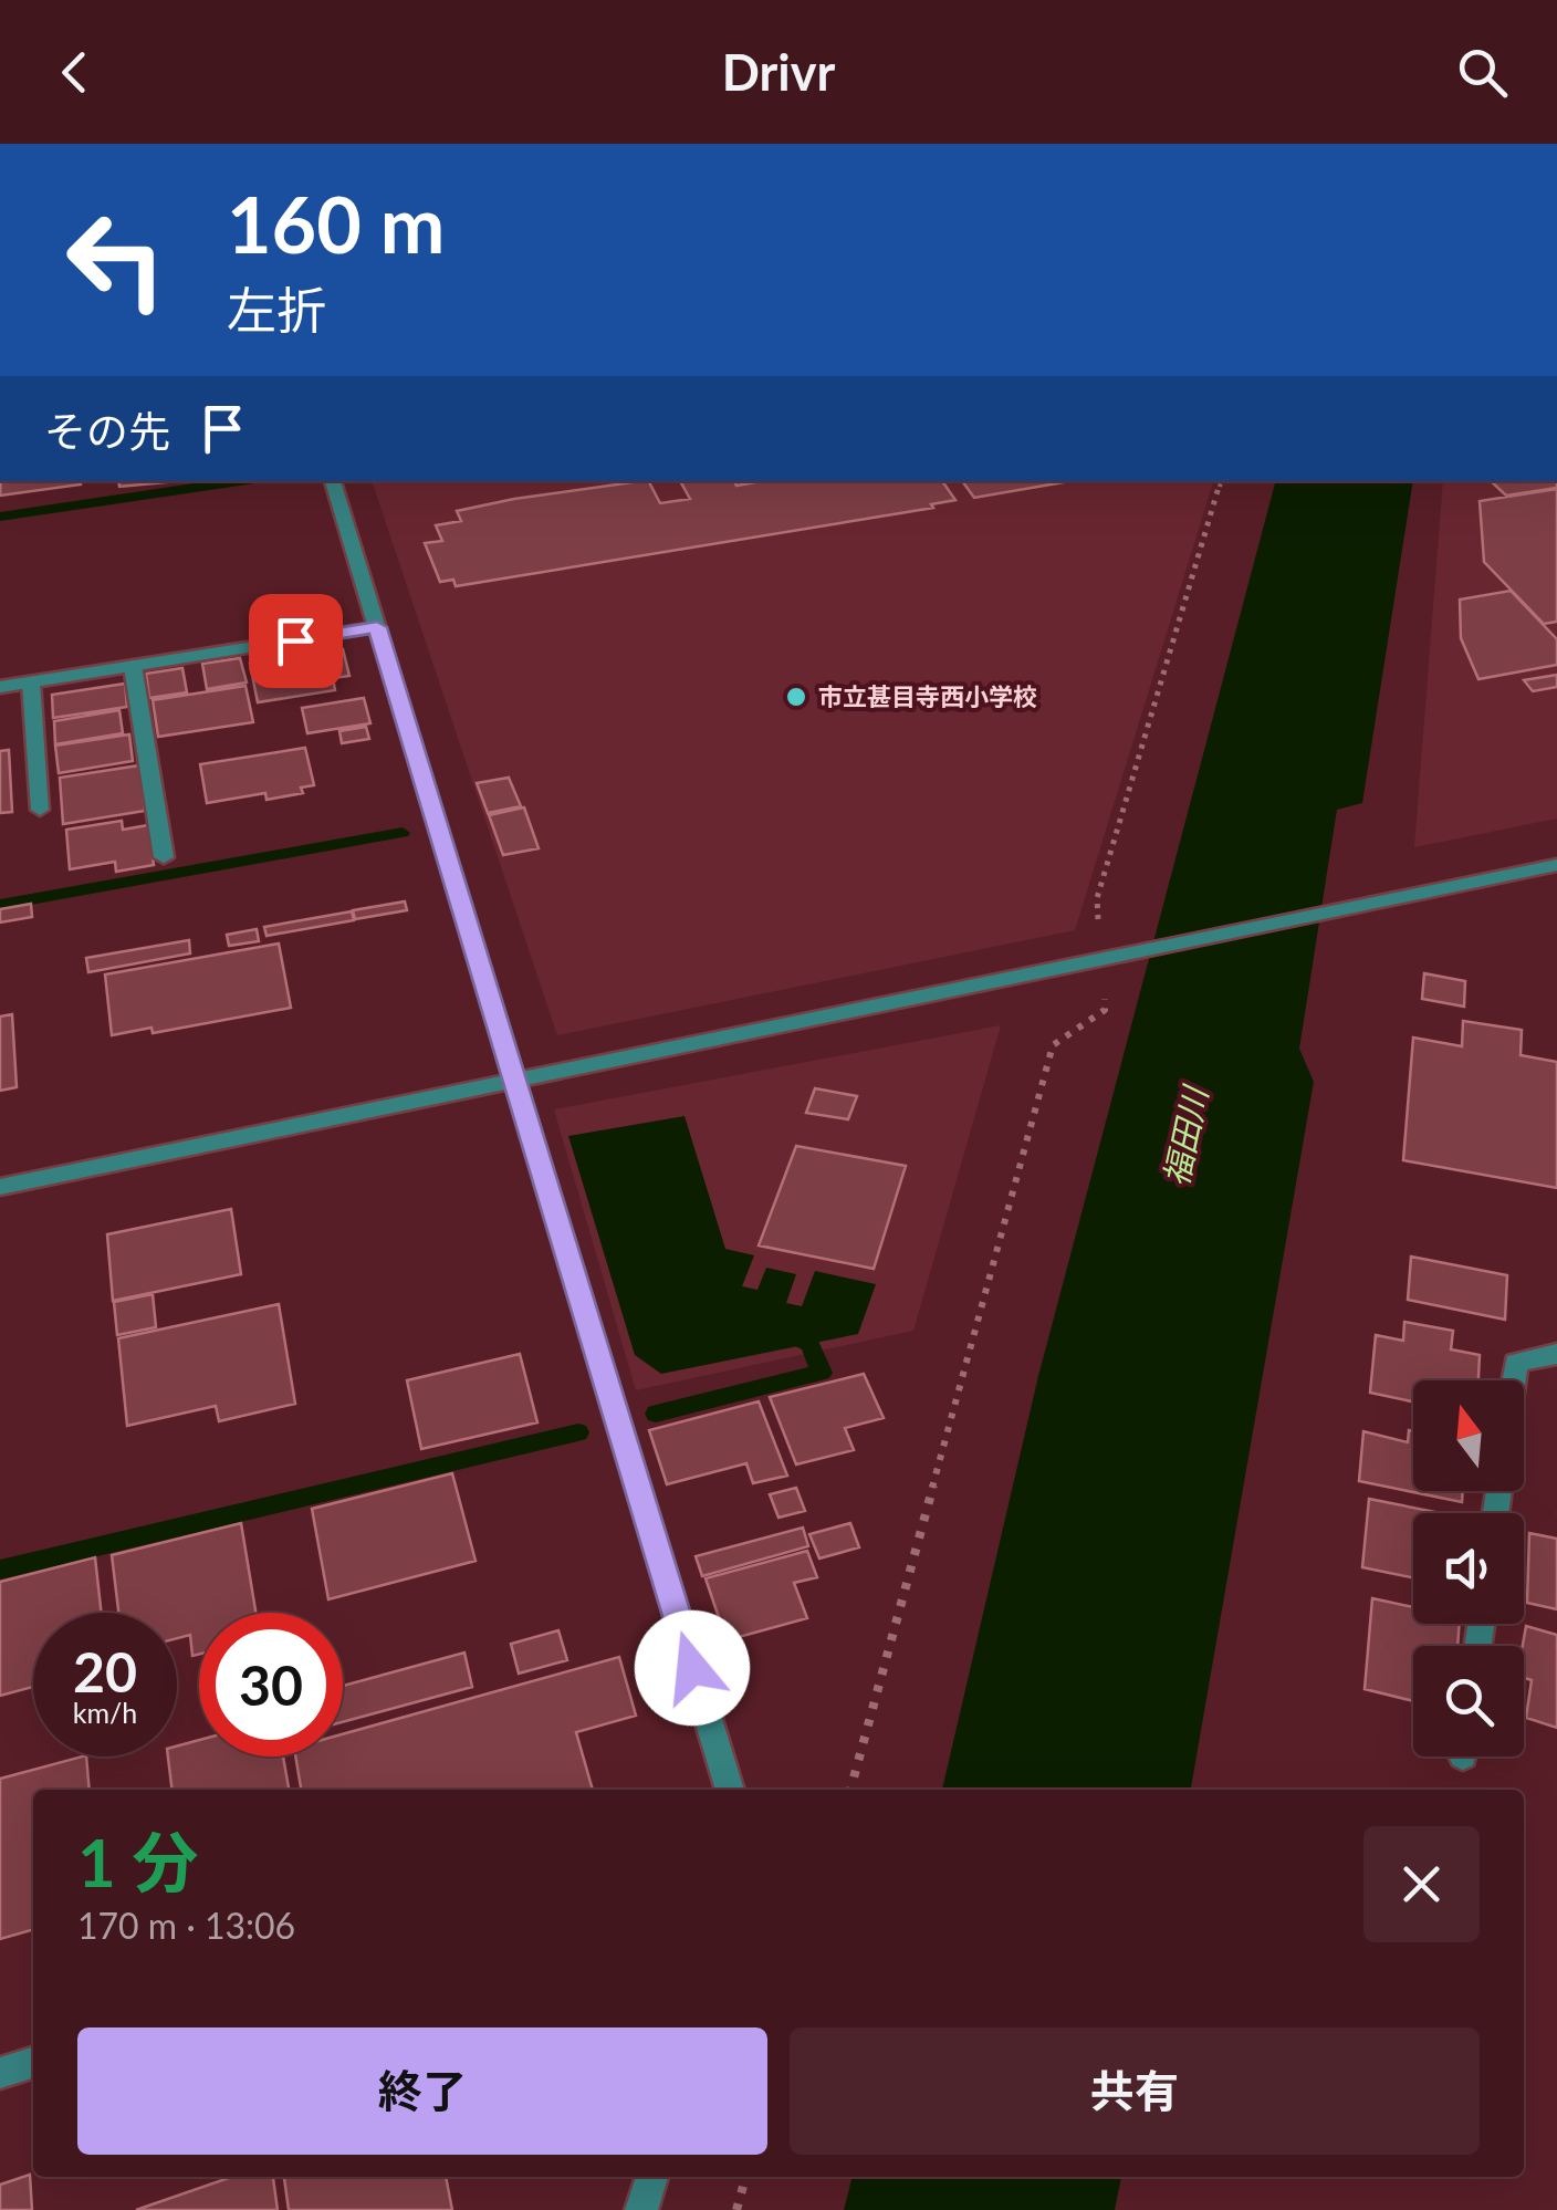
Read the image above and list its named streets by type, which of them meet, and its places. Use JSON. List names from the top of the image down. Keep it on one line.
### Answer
{"water":["福田川"],"places":["市立甚目寺西小学校"],"north":"top","page":{"header":"Drivr","turn":["160 m","左折"],"then":"その先","speed":"20 km/h","limit":"30","heading":["1 分","170 m · 13:06"],"buttons":["終了","共有"]}}
